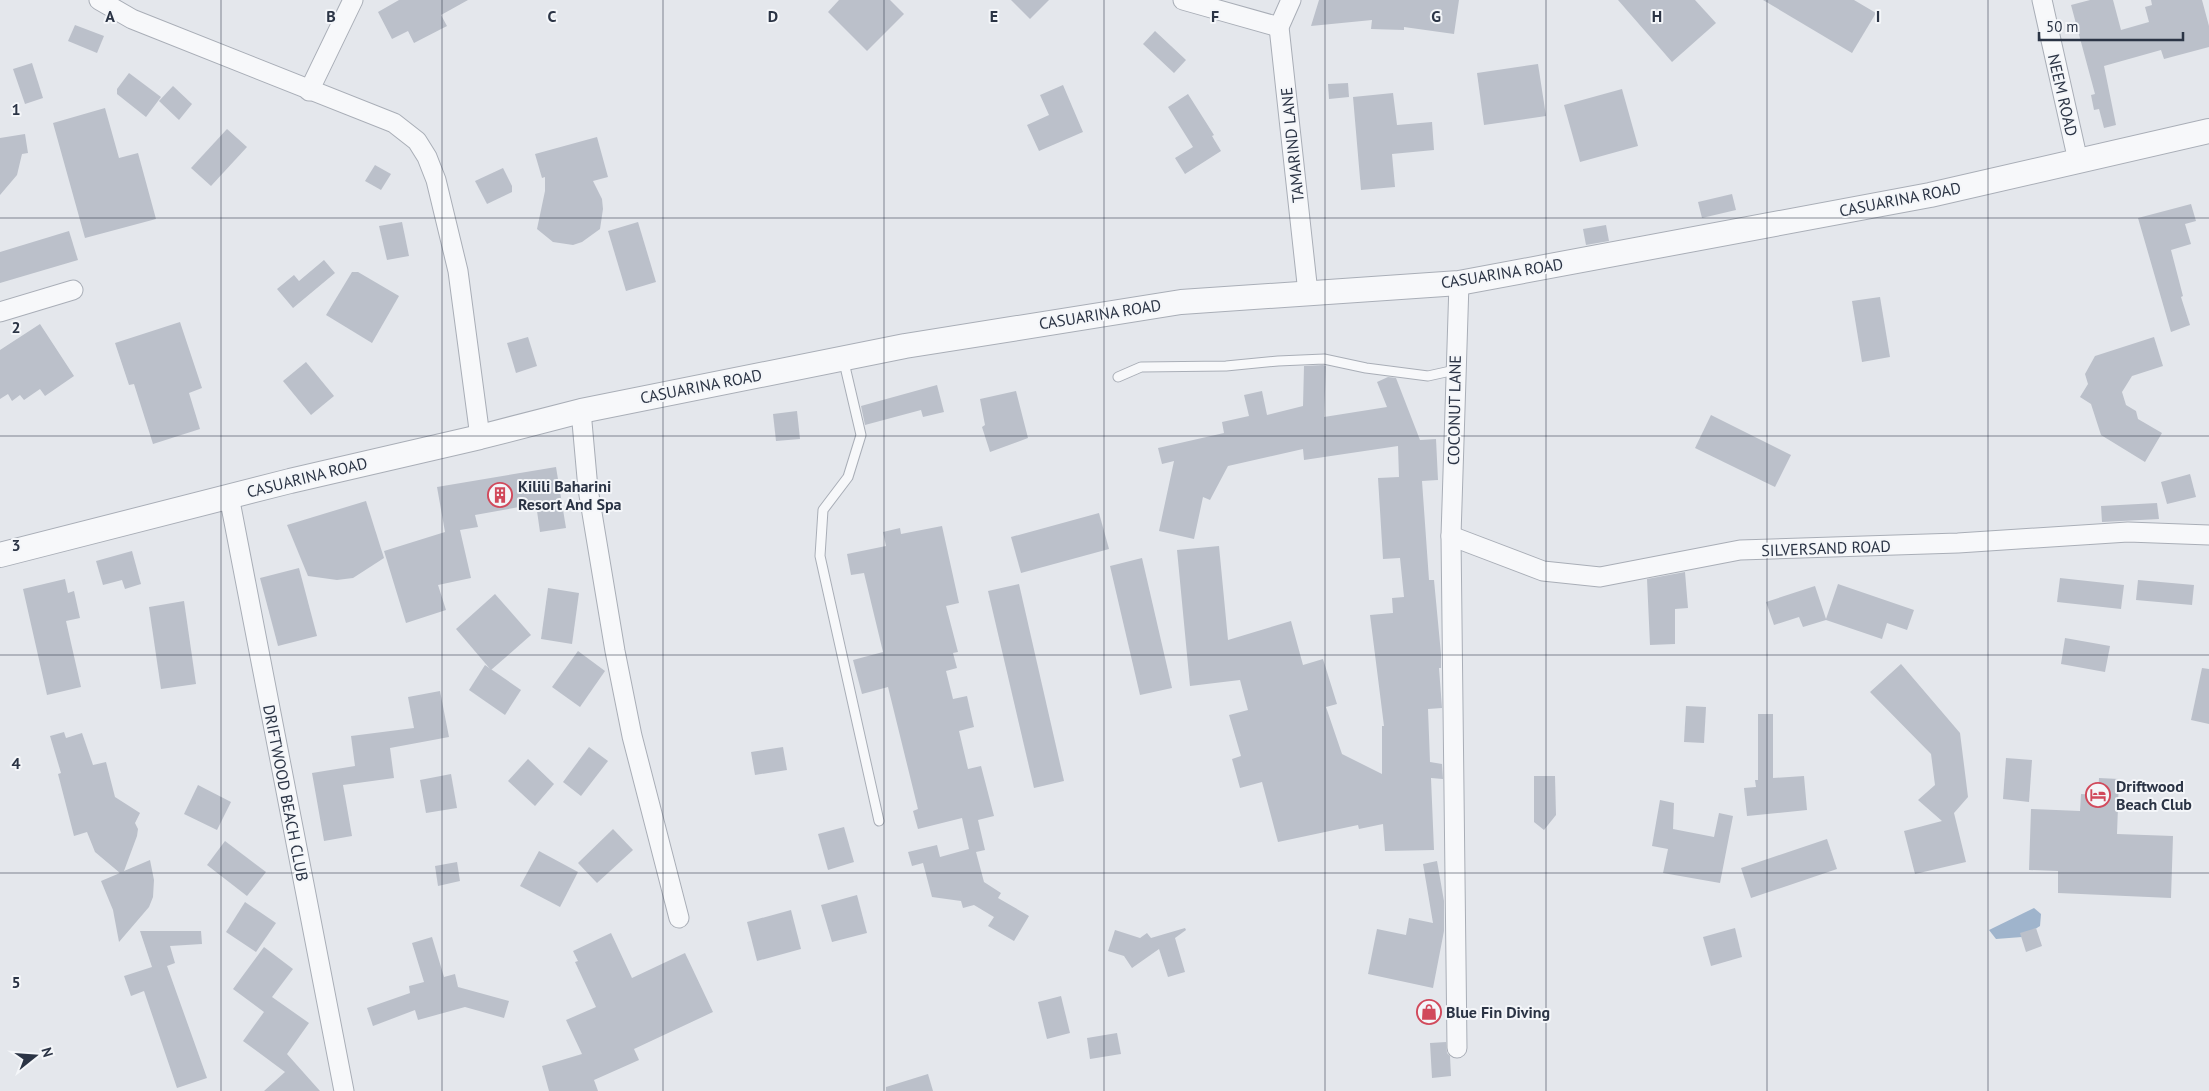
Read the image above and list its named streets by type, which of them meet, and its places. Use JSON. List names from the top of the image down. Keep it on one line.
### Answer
{"streets":{"street":["NEEM ROAD","TAMARIND LANE","CASUARINA ROAD","COCONUT LANE","SILVERSAND ROAD","DRIFTWOOD BEACH CLUB"]},"crossings":[["NEEM ROAD","CASUARINA ROAD"],["TAMARIND LANE","CASUARINA ROAD"],["CASUARINA ROAD","COCONUT LANE"],["CASUARINA ROAD","DRIFTWOOD BEACH CLUB"],["COCONUT LANE","SILVERSAND ROAD"]],"places":{"building":["Kilili Baharini Resort And Spa"],"hotel":["Driftwood Beach Club"],"shop":["Blue Fin Diving"]},"scale_bar":"50 m","north":"right","grid":{"columns":["A","B","C","D","E","F","G","H","I"],"rows":["1","2","3","4","5"]}}
